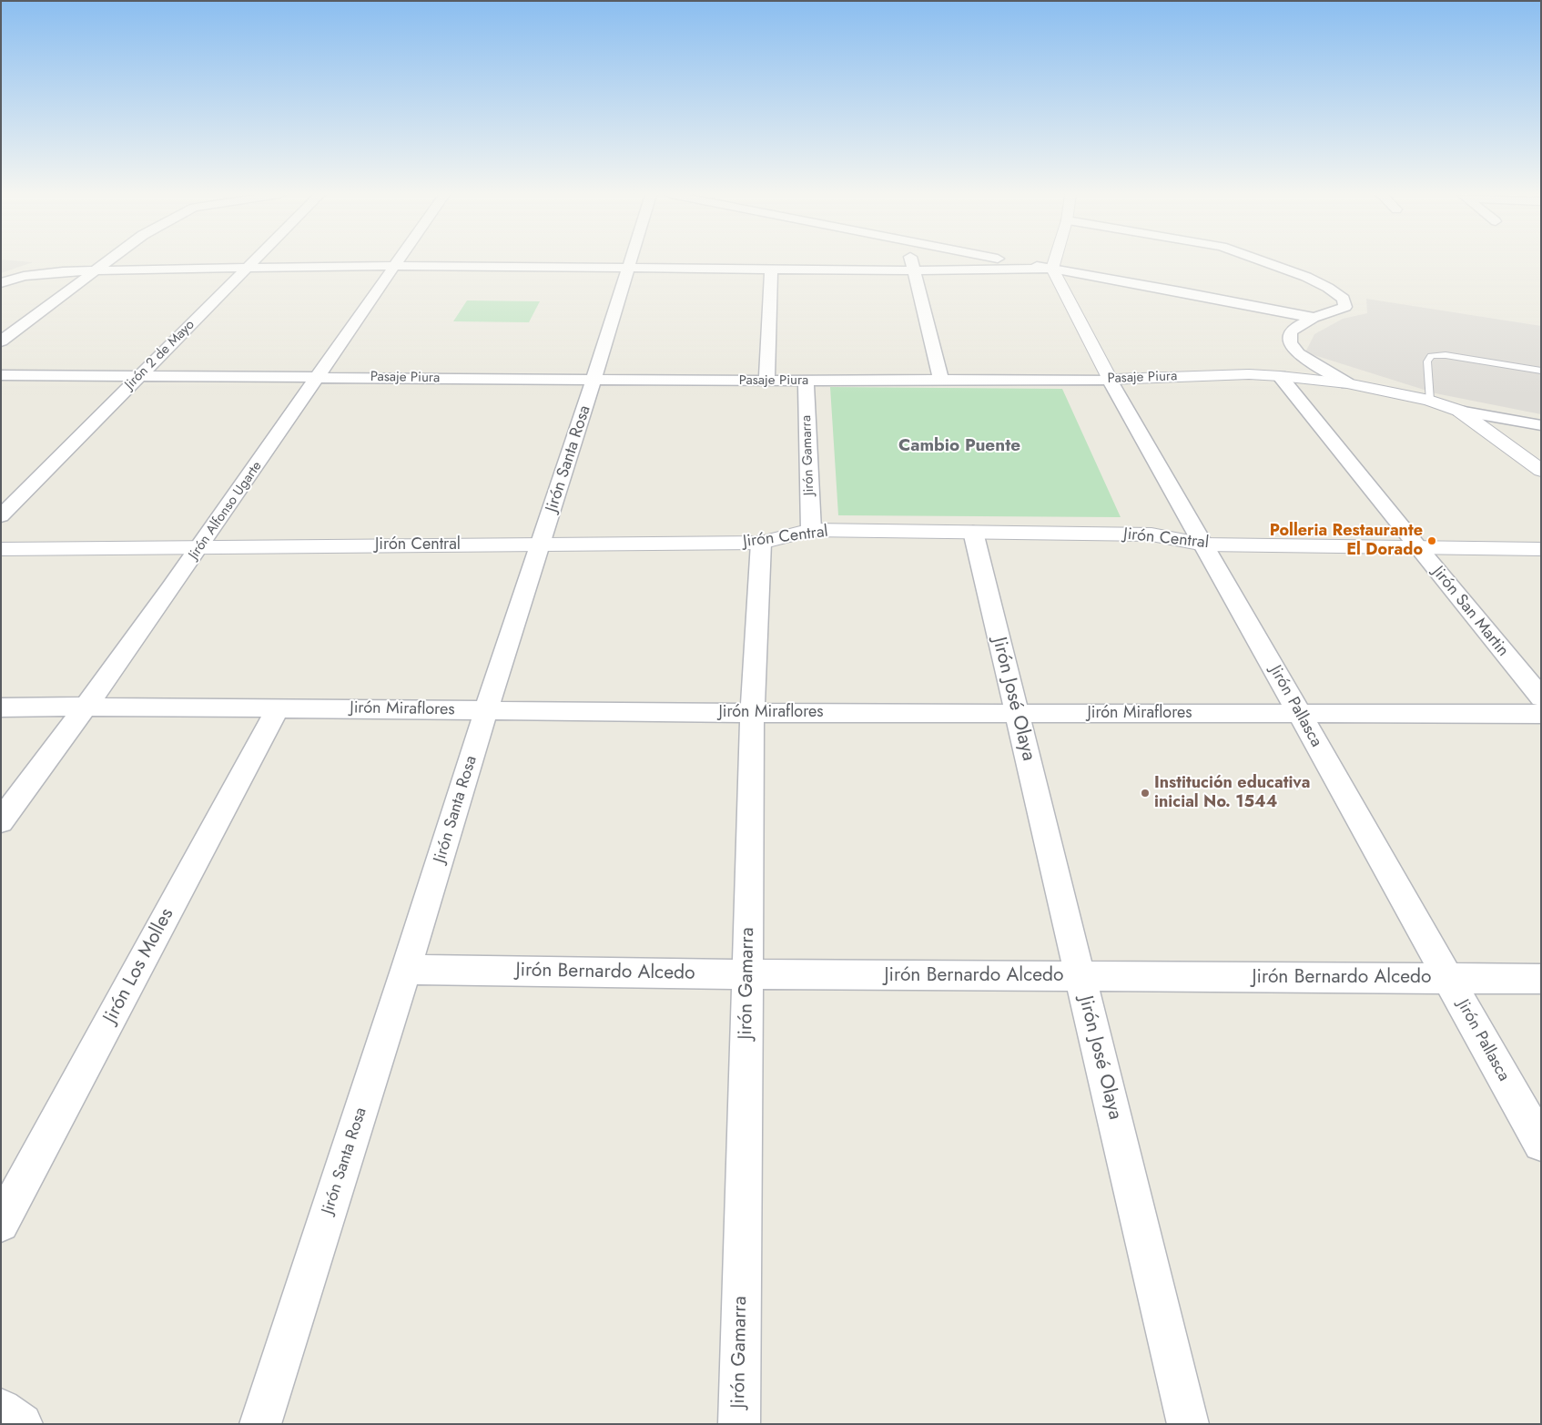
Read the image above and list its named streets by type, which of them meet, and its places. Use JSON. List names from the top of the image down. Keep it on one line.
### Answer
{"streets":{"street":["Jirón 2 de Mayo","Pasaje Piura","Jirón Gamarra","Jirón Santa Rosa","Jirón Alfonso Ugarte","Jirón Central","Jirón San Martin","Jirón José Olaya","Jirón Pallasca","Jirón Miraflores","Jirón Los Molles","Jirón Bernardo Alcedo"]},"crossings":[["Jirón 2 de Mayo","Pasaje Piura"],["Pasaje Piura","Jirón Gamarra"],["Pasaje Piura","Jirón Santa Rosa"],["Pasaje Piura","Jirón Alfonso Ugarte"],["Pasaje Piura","Jirón San Martin"],["Pasaje Piura","Jirón Pallasca"],["Jirón Gamarra","Jirón Central"],["Jirón Gamarra","Jirón Miraflores"],["Jirón Gamarra","Jirón Bernardo Alcedo"],["Jirón Santa Rosa","Jirón Central"],["Jirón Santa Rosa","Jirón Miraflores"],["Jirón Santa Rosa","Jirón Bernardo Alcedo"],["Jirón Alfonso Ugarte","Jirón Central"],["Jirón Alfonso Ugarte","Jirón Miraflores"],["Jirón Central","Jirón San Martin"],["Jirón Central","Jirón José Olaya"],["Jirón Central","Jirón Pallasca"],["Jirón José Olaya","Jirón Miraflores"],["Jirón José Olaya","Jirón Bernardo Alcedo"],["Jirón Pallasca","Jirón Miraflores"],["Jirón Pallasca","Jirón Bernardo Alcedo"],["Jirón Miraflores","Jirón Los Molles"]],"districts":["Cambio Puente"],"places":["Polleria Restaurante El Dorado","Institución educativa inicial No. 1544"]}
